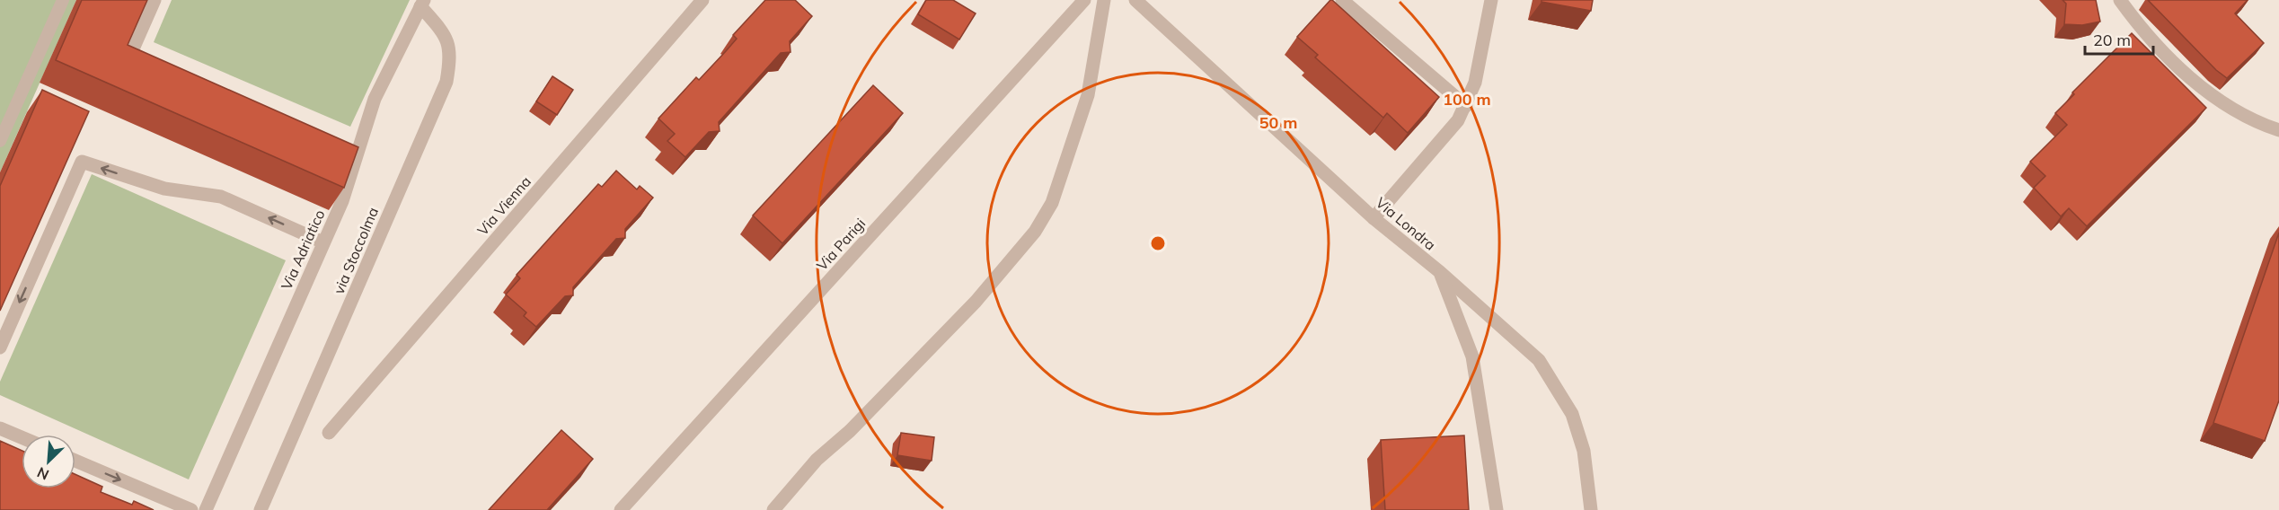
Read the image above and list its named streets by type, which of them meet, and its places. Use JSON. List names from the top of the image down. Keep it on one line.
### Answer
{"streets":{"street":["Via Vienna","Via Londra","Via Parigi","Via Adriatico","via Stoccolma"]},"crossings":[["Via Adriatico","via Stoccolma"]],"scale_bar":"20 m","north":"bottom left","rings":["100 m","50 m"]}
